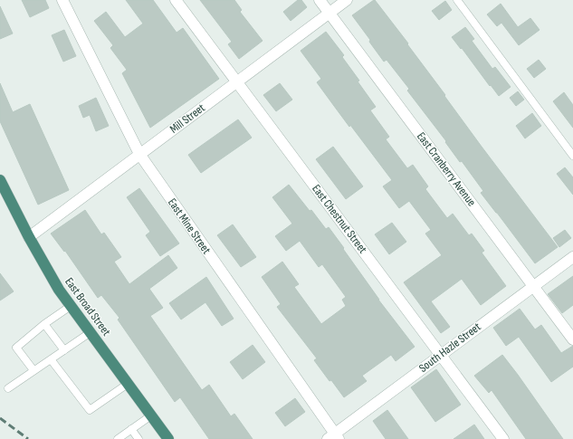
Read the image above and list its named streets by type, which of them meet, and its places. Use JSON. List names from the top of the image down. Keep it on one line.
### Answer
{"streets":{"highway":["East Broad Street"],"street":["Mill Street","East Cranberry Avenue","East Chestnut Street","East Mine Street","South Hazle Street"]},"crossings":[["Mill Street","East Cranberry Avenue"],["Mill Street","East Chestnut Street"],["Mill Street","East Mine Street"],["Mill Street","East Broad Street"],["East Cranberry Avenue","South Hazle Street"],["East Chestnut Street","South Hazle Street"],["East Mine Street","South Hazle Street"]]}
